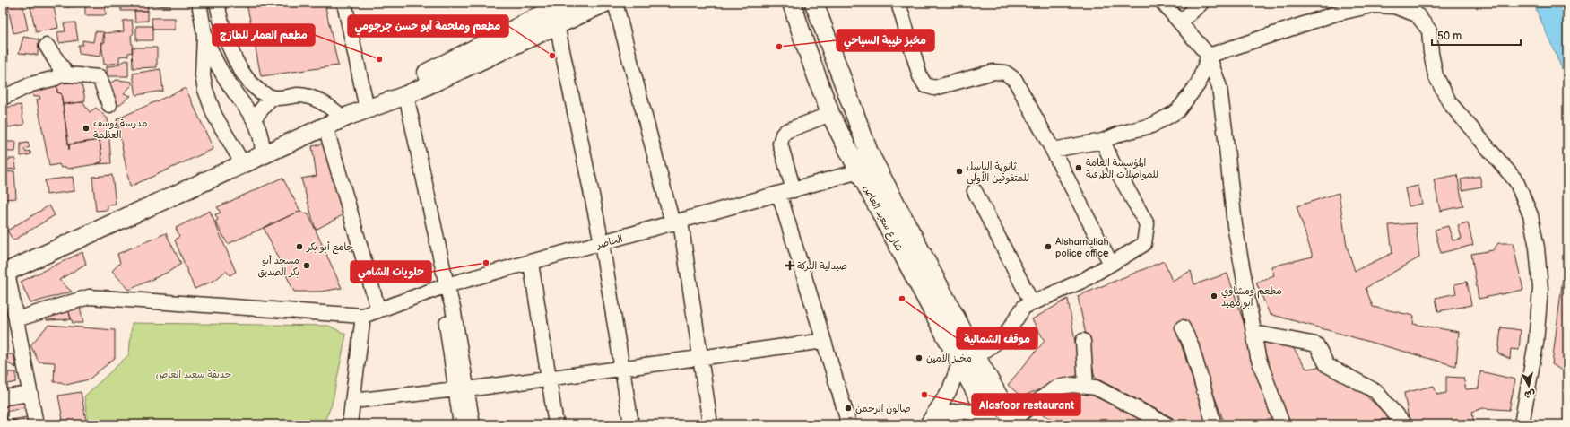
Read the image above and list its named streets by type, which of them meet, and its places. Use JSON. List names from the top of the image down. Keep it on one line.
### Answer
{"streets":{"main road":["شارع سعيد العاص"],"street":["الحاضر"]},"crossings":[["شارع سعيد العاص","الحاضر"]],"parks":["حديقة سعيد العاص"],"places":{"other":["مخبز طيبة السياحي","مطعم وملحمة أبو حسن جرجومي","مطعم العمار للطازج","مدرسة يوسف العظمة","المؤسسة العامة للمواصلات الطرقية","ثانوية الباسل للمتفوقين الأولى","جامع أبو بكر","Alshamaliah police office","حلويات الشامي","مسجد أبو بكر الصديق","مطعم ومشاوي ابو مهيد","موقف الشمالية","مخبز الآمين","Alasfoor restaurant","صالون الرحمن"],"health":["صيدلية البركة"]},"scale_bar":"50 m","north":"bottom"}
